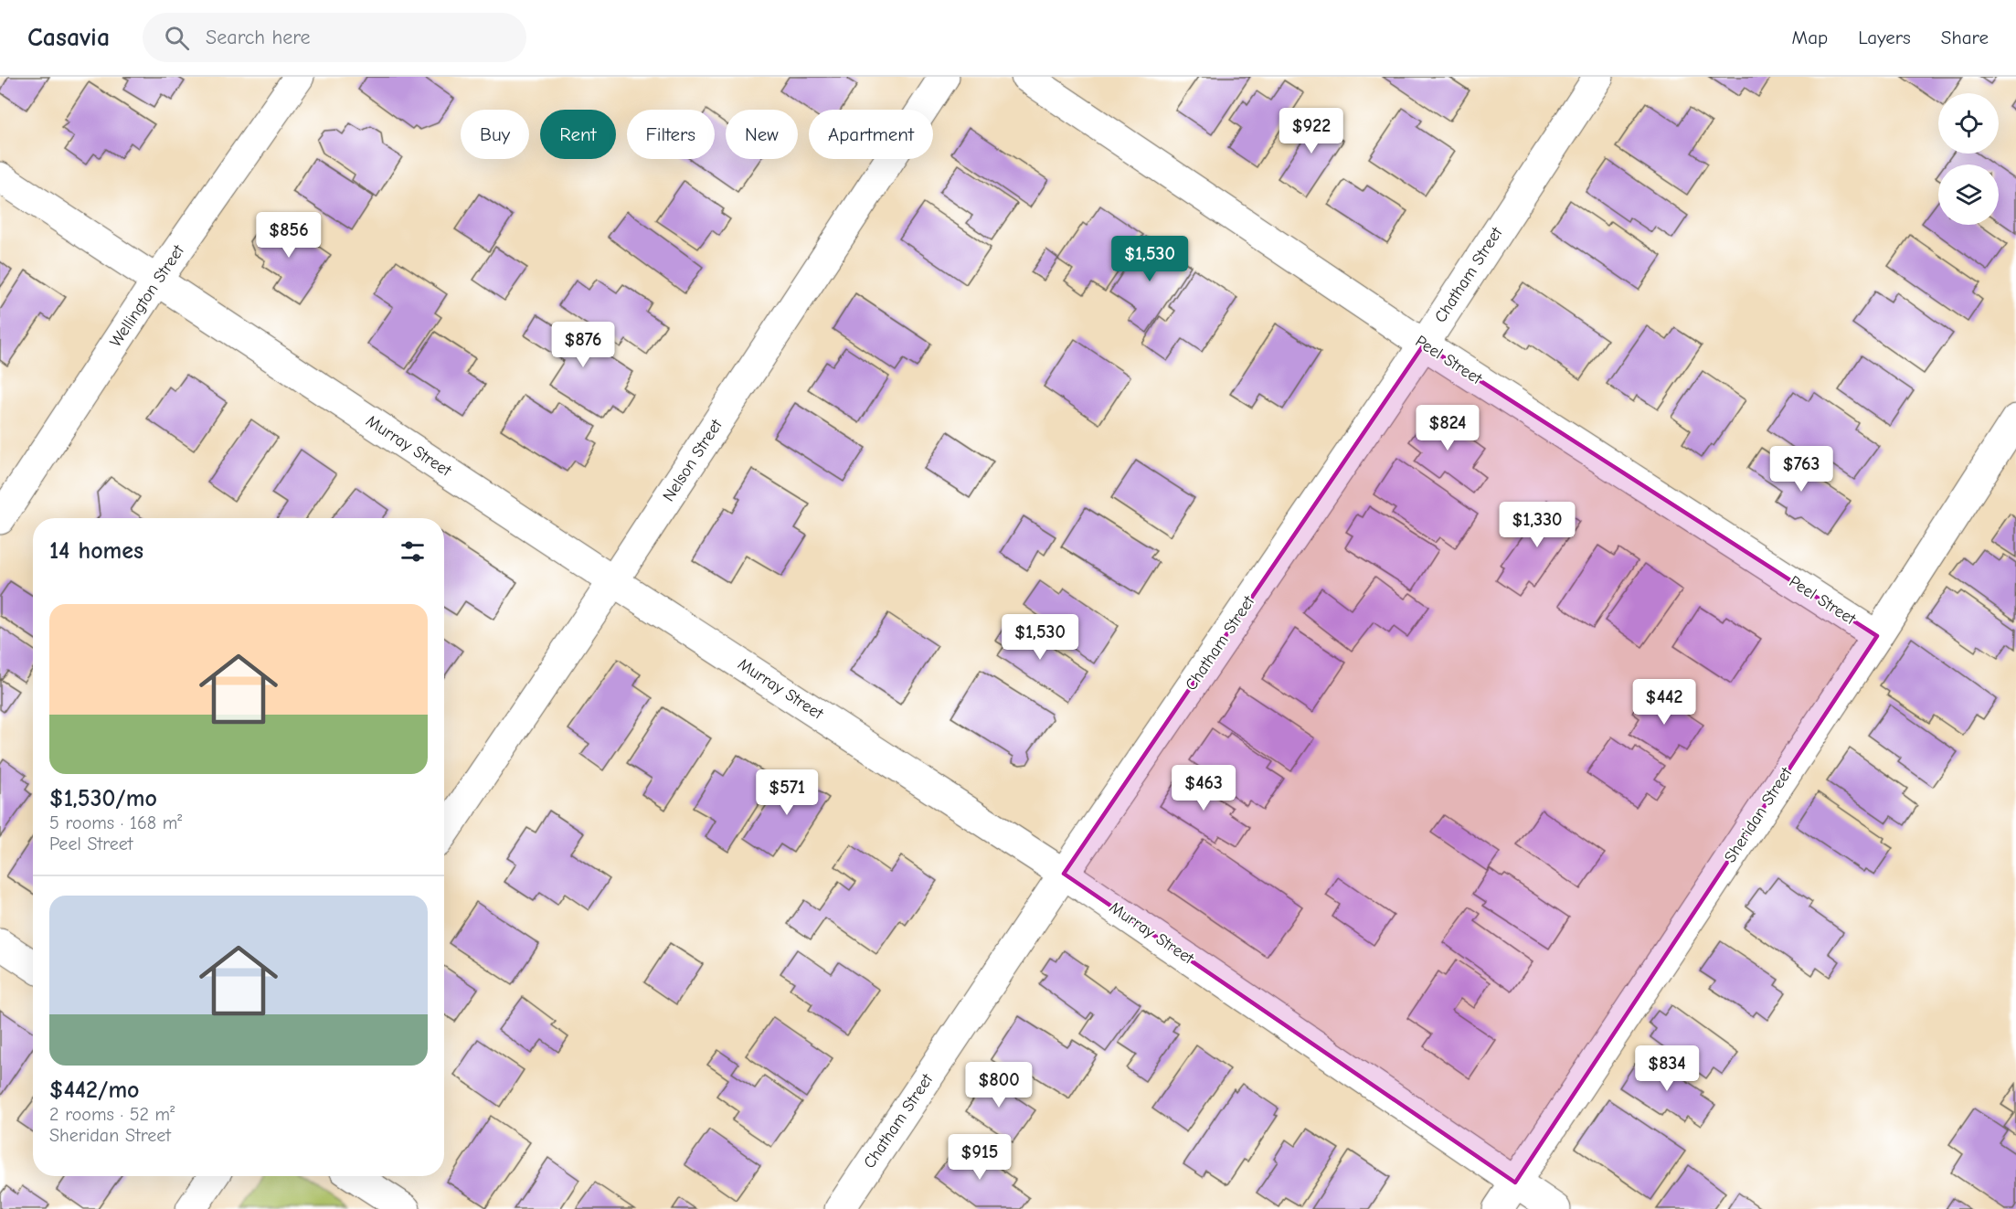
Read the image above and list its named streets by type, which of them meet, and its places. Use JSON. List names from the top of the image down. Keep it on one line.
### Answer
{"streets":{"street":["Chatham Street","Wellington Street","Peel Street","Murray Street","Nelson Street","Sheridan Street"]},"crossings":[["Chatham Street","Peel Street"],["Chatham Street","Murray Street"],["Wellington Street","Murray Street"],["Peel Street","Sheridan Street"],["Murray Street","Nelson Street"],["Murray Street","Sheridan Street"]],"page":{"header":"Casavia","search":"Search here","nav":["Map","Layers","Share"],"price":["$922","$856","$1,530","$876","$824","$763","$1,330","$1,530","$442","$463","$571","$834","$800","$915"],"chip":["Buy","Rent","Filters","New","Apartment"],"heading":"14 homes","list":[{"name":"$1,530/mo","note":"5 rooms · 168 m² · Peel Street"},{"name":"$442/mo","note":"2 rooms · 52 m² · Sheridan Street"}]}}
